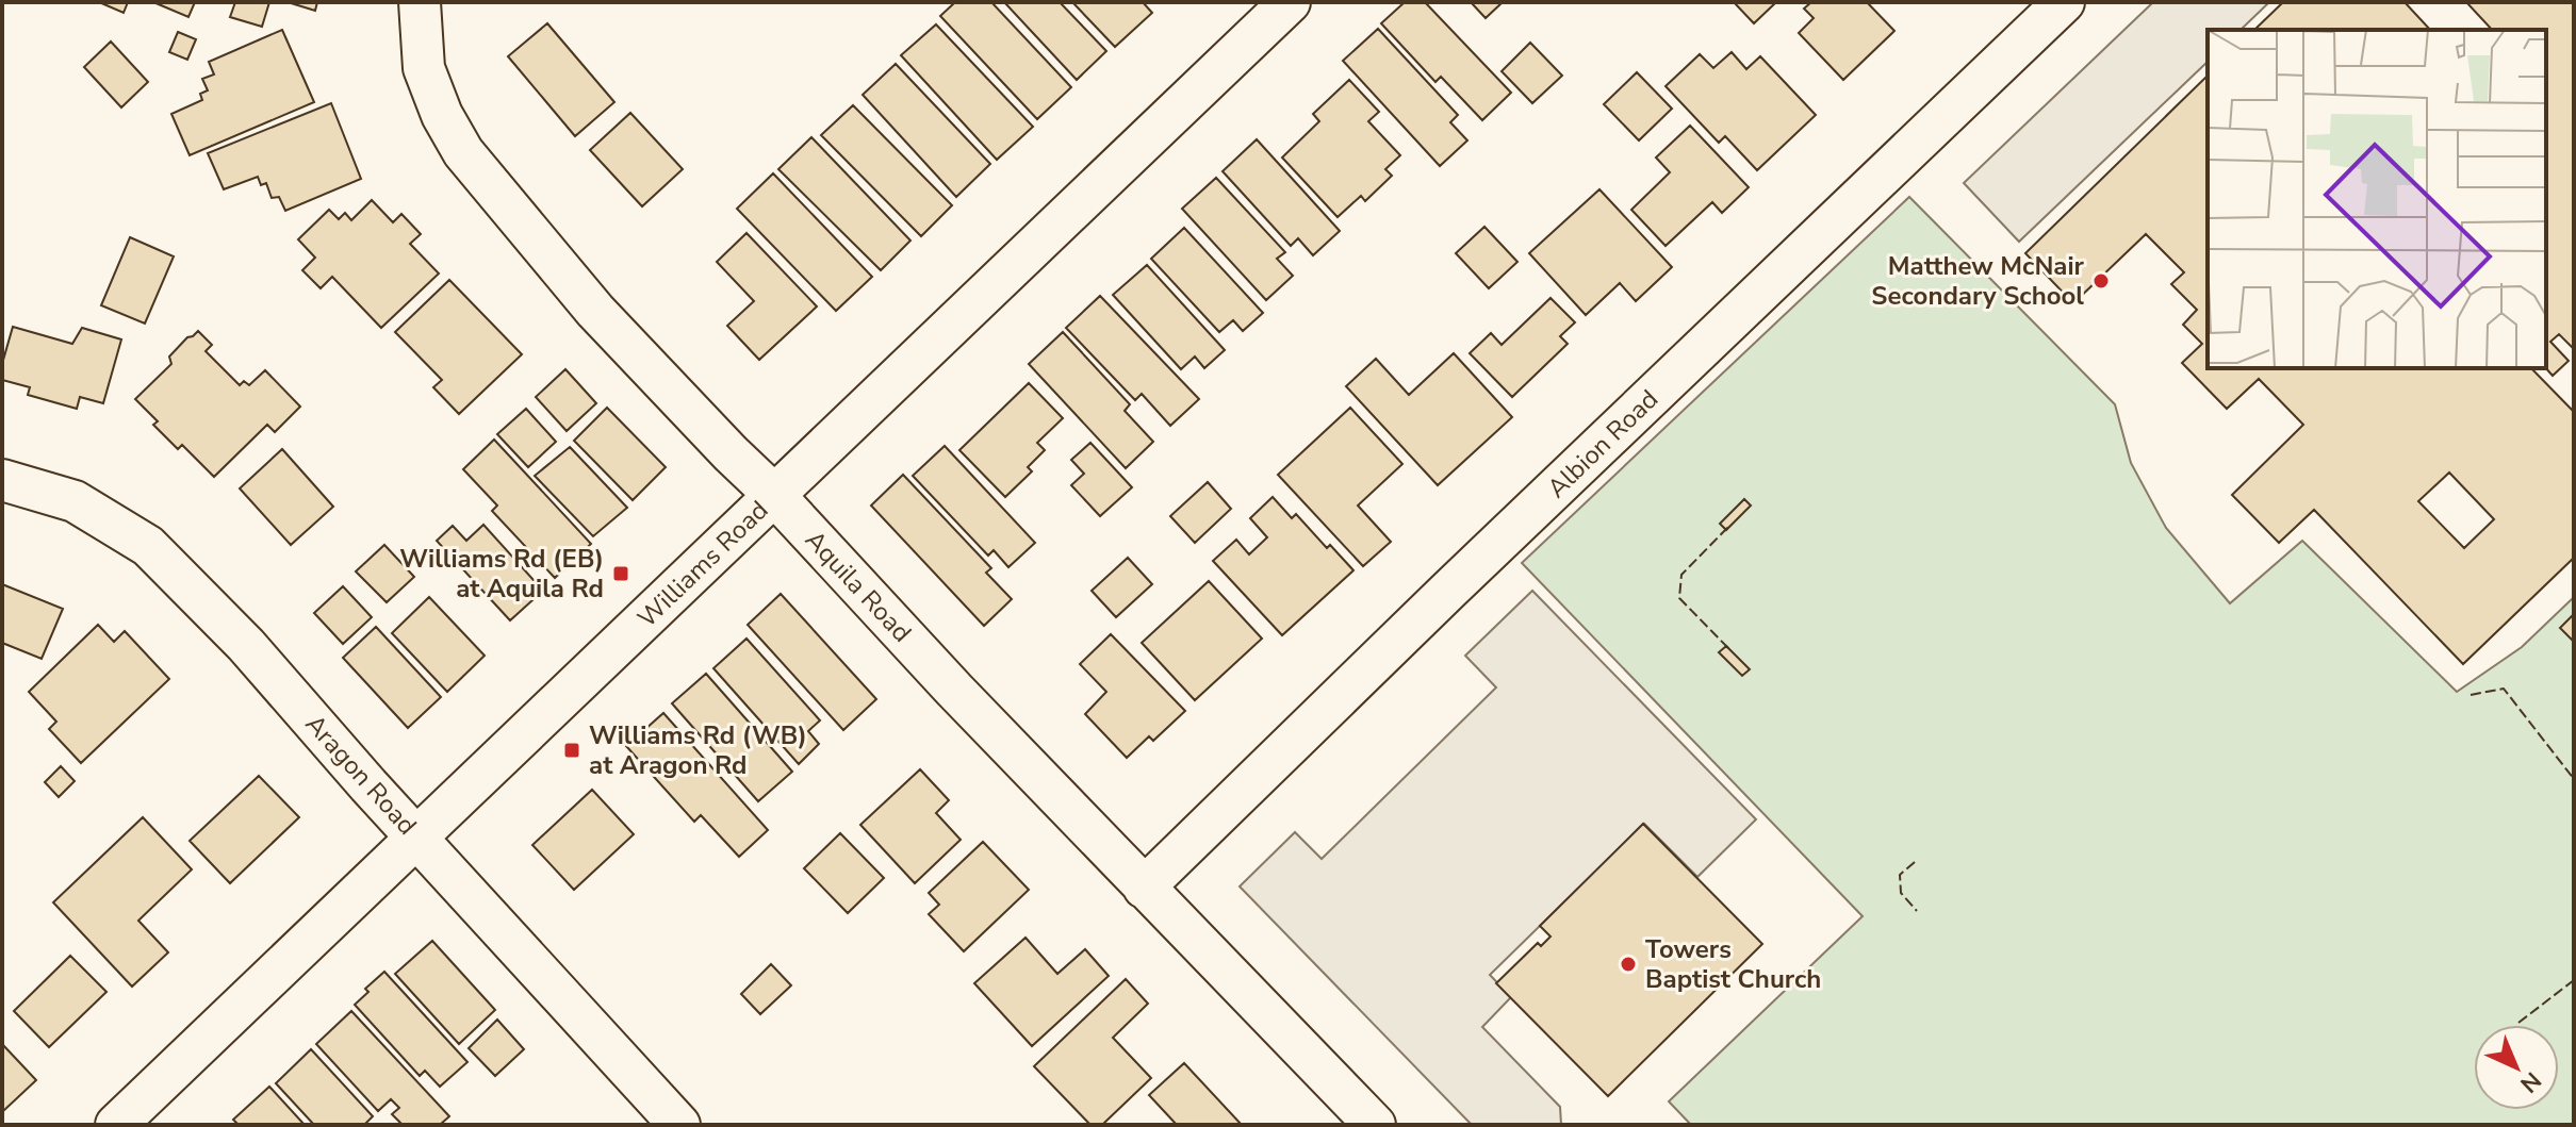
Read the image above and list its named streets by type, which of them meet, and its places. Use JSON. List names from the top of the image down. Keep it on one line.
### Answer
{"streets":{"street":["Albion Road","Williams Road","Aquila Road","Aragon Road"]},"crossings":[["Albion Road","Aquila Road"],["Williams Road","Aquila Road"],["Williams Road","Aragon Road"]],"places":{"other":["Matthew McNair Secondary School","Towers Baptist Church"],"transit":["Williams Rd (EB) at Aquila Rd","Williams Rd (WB) at Aragon Rd"]},"north":"bottom right"}
